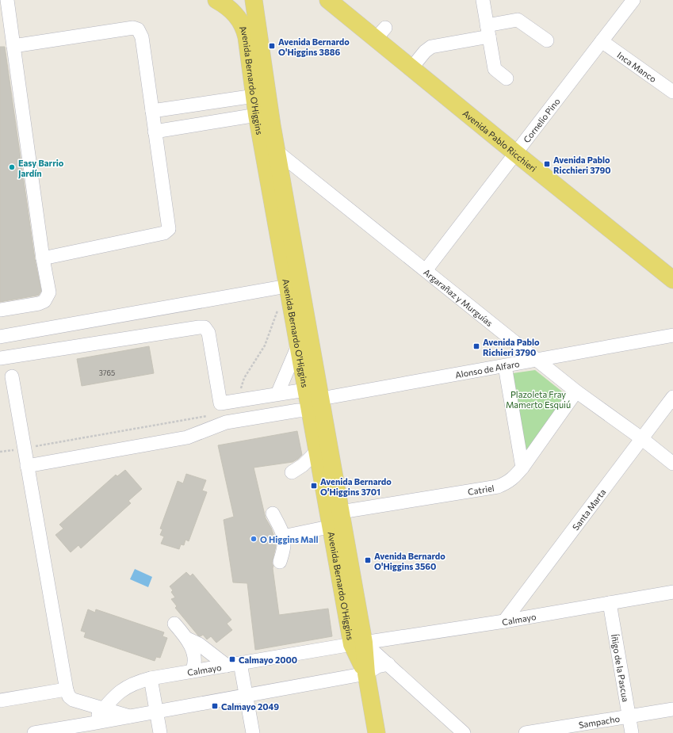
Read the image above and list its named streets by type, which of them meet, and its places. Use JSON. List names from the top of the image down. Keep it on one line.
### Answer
{"streets":{"main road":["Avenida Bernardo O'Higgins","Avenida Pablo Ricchieri"],"street":["Inca Manco","Cornelio Pino","Argarañaz y Murguías","Alonso de Alfaro","Catriel","Santa Marta","Calmayo","Íñigo de la Pascua","Sampacho"]},"crossings":[["Inca Manco","Cornelio Pino"],["Avenida Bernardo O'Higgins","Argarañaz y Murguías"],["Avenida Bernardo O'Higgins","Alonso de Alfaro"],["Avenida Bernardo O'Higgins","Catriel"],["Avenida Bernardo O'Higgins","Calmayo"],["Cornelio Pino","Avenida Pablo Ricchieri"],["Cornelio Pino","Argarañaz y Murguías"],["Argarañaz y Murguías","Alonso de Alfaro"],["Argarañaz y Murguías","Catriel"],["Argarañaz y Murguías","Santa Marta"],["Santa Marta","Calmayo"],["Calmayo","Íñigo de la Pascua"],["Íñigo de la Pascua","Sampacho"]],"parks":["Plazoleta Fray Mamerto Esquiú"],"places":{"transit":["Avenida Bernardo O'Higgins 3886","Avenida Pablo Ricchieri 3790","Avenida Pablo Richieri 3790","Avenida Bernardo O'Higgins 3701","Avenida Bernardo O'Higgins 3560","Calmayo 2000","Calmayo 2049"],"other":["Easy Barrio Jardín","O Higgins Mall"]},"house_numbers":["3765"]}
